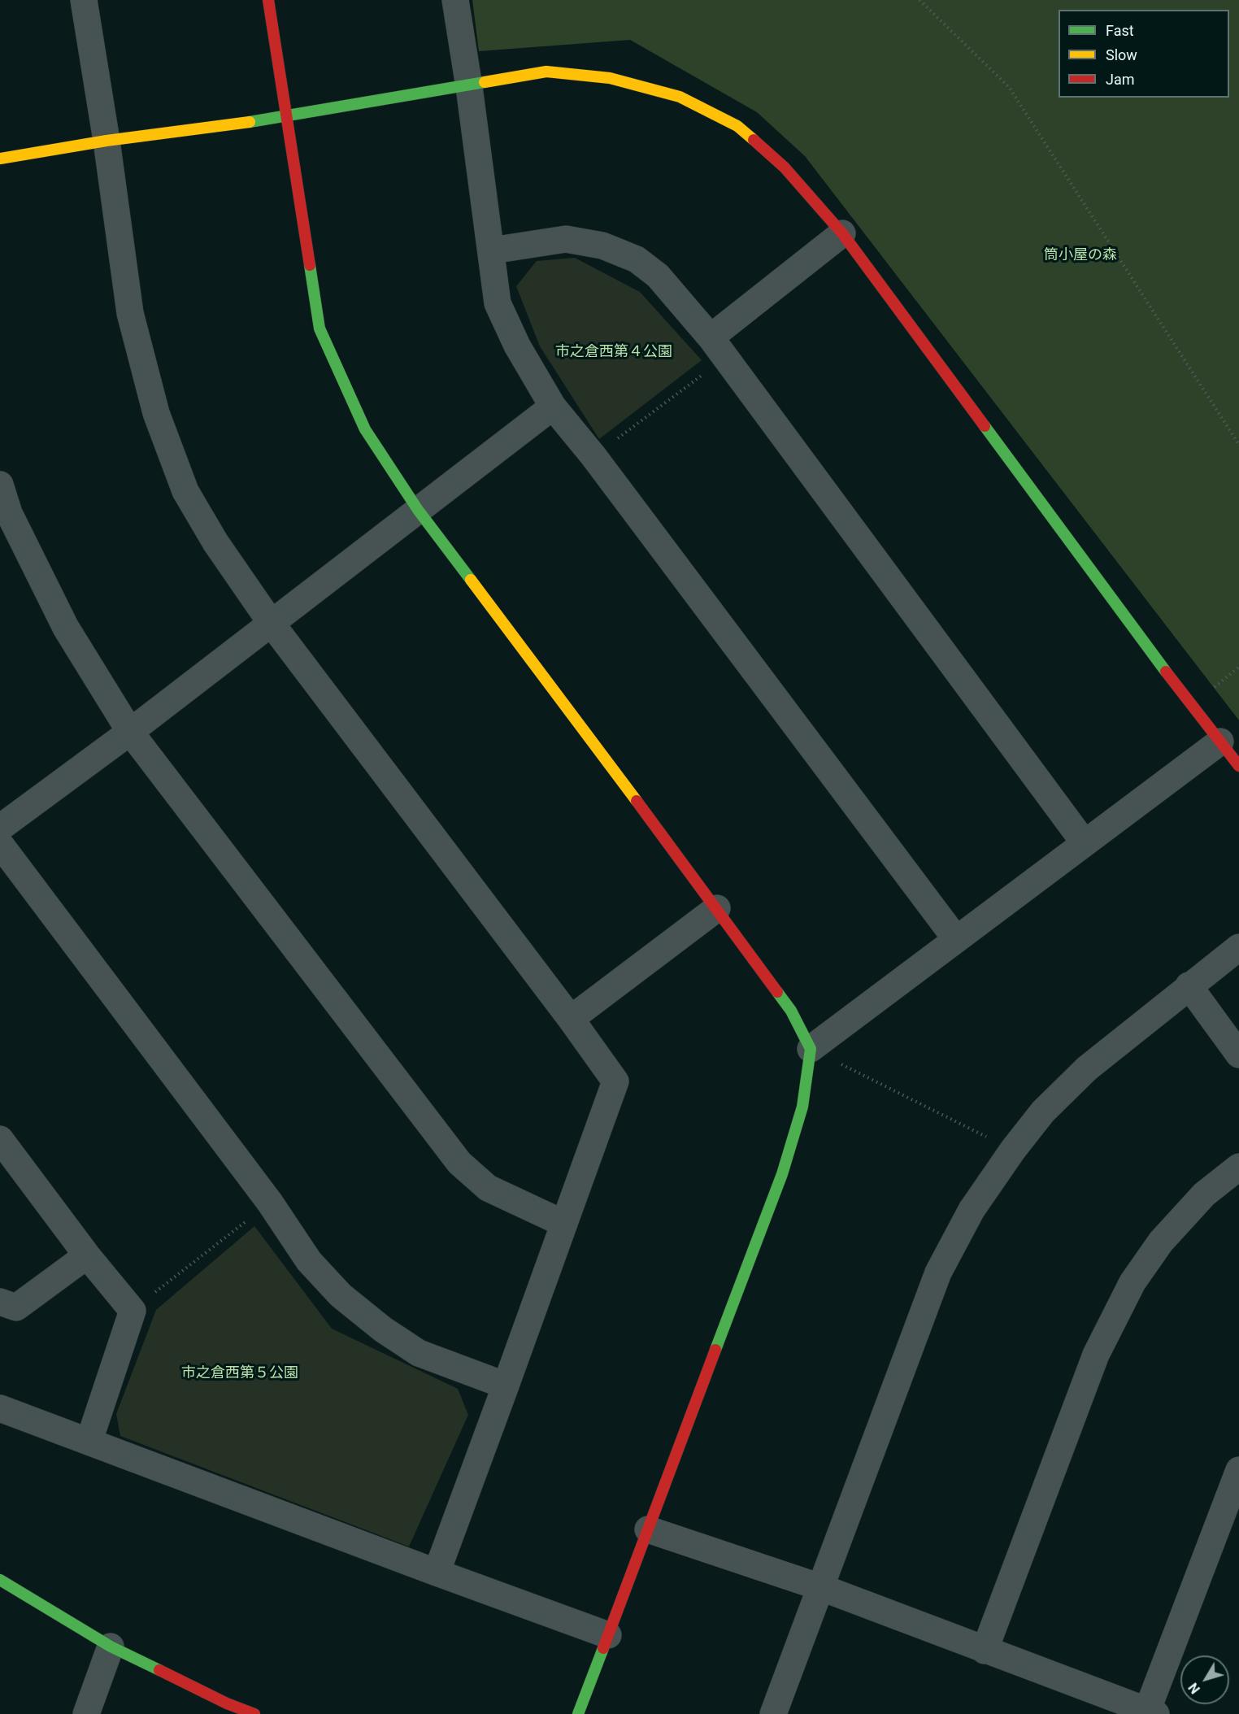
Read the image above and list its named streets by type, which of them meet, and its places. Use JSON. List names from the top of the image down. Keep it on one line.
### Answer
{"parks":["筒小屋の森","市之倉西第４公園","市之倉西第５公園"],"legend":["Fast","Slow","Jam"],"north":"bottom left"}
